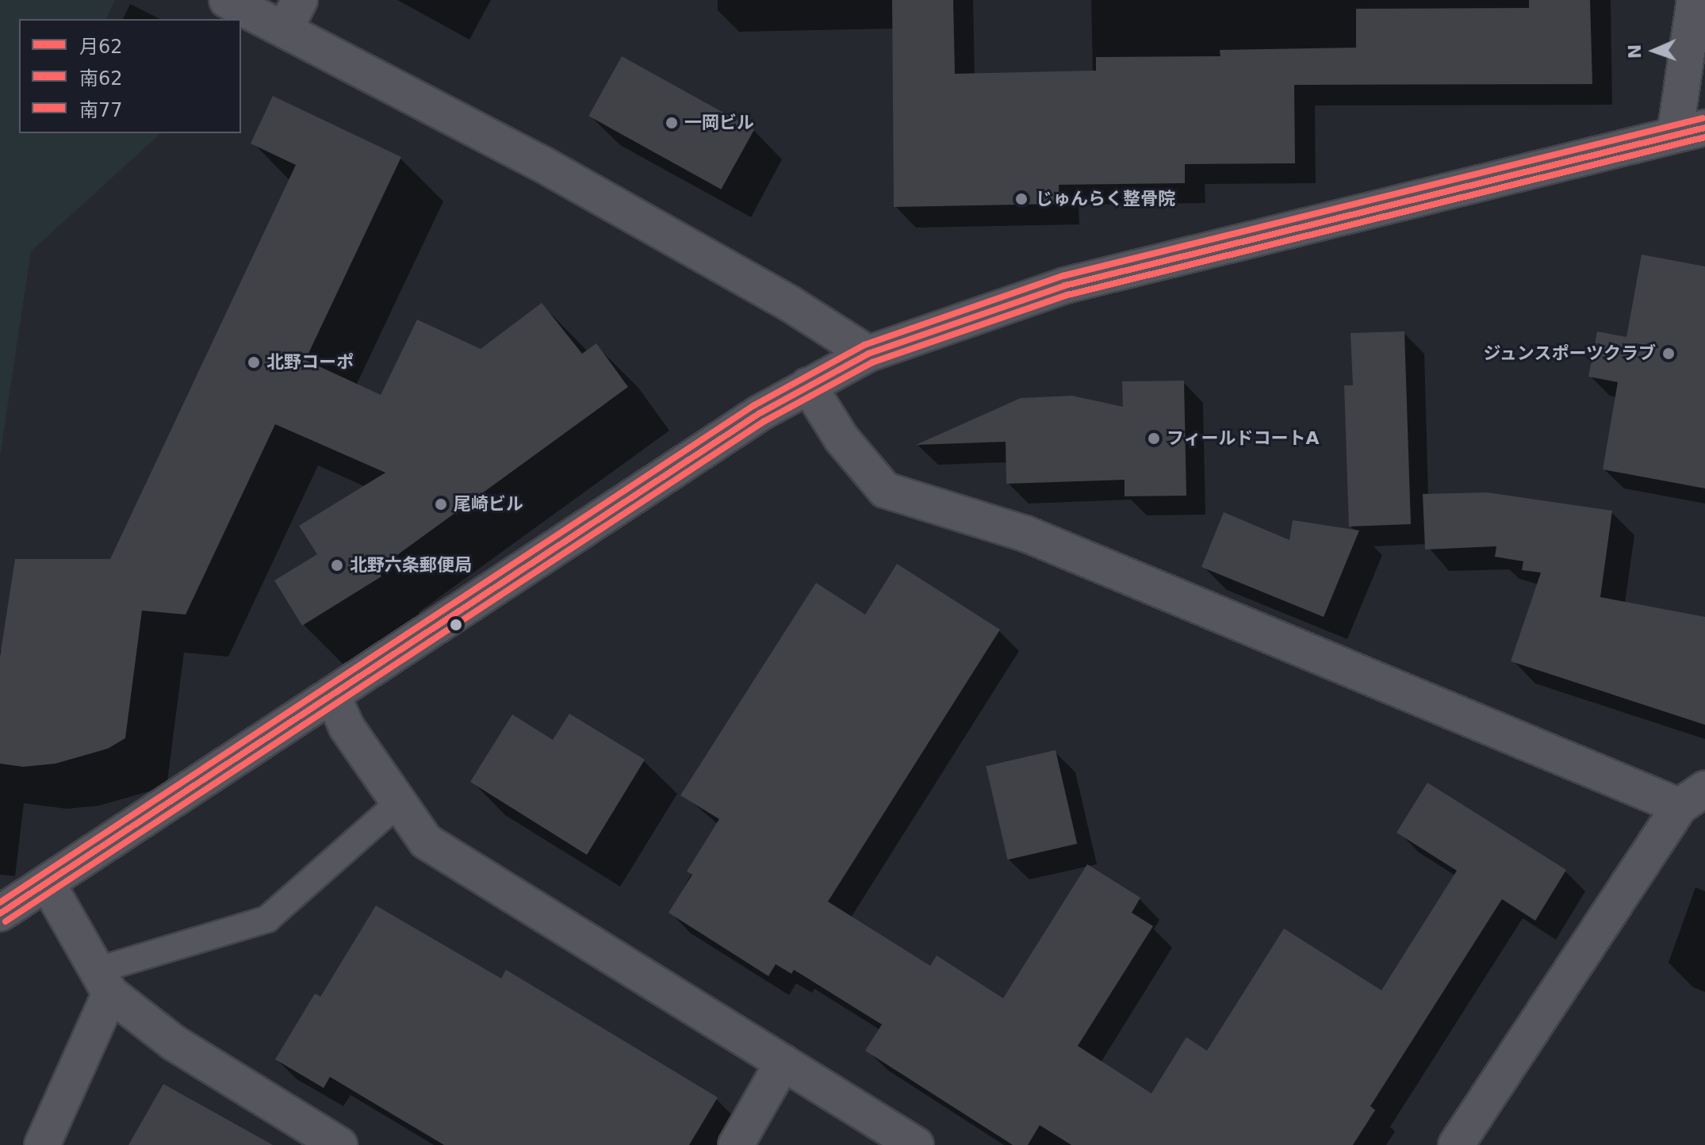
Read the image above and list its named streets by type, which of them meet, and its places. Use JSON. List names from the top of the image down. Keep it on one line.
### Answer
{"places":["一岡ビル","じゅんらく整骨院","ジュンスポーツクラブ","北野コーポ","フィールドコートA","尾崎ビル","北野六条郵便局"],"lines":["transit line 南77","transit line 月62","transit line 南62"],"legend":["月62","南62","南77"],"north":"left"}
